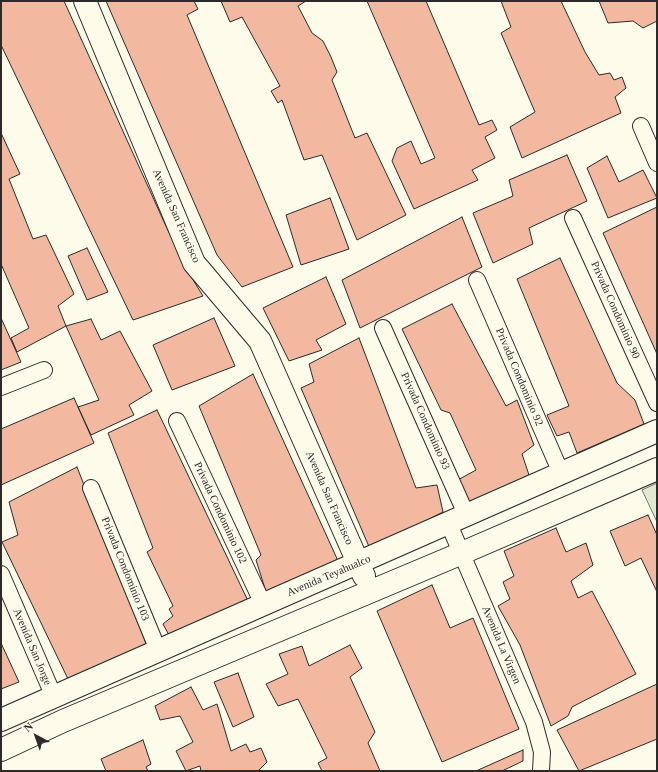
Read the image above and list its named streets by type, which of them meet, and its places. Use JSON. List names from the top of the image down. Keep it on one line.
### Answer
{"streets":{"main road":["Avenida San Francisco","Avenida Teyahualco"],"street":["Privada Condominio 90","Privada Condominio 92","Privada Condominio 93","Privada Condominio 102","Privada Condominio 103","Avenida La Virgen","Avenida San Jorge"]},"crossings":[["Avenida San Francisco","Avenida Teyahualco"],["Privada Condominio 92","Avenida Teyahualco"],["Privada Condominio 93","Avenida Teyahualco"],["Privada Condominio 93","Avenida La Virgen"],["Privada Condominio 102","Avenida Teyahualco"],["Privada Condominio 103","Avenida Teyahualco"],["Avenida Teyahualco","Avenida La Virgen"],["Avenida Teyahualco","Avenida San Jorge"]],"north":"top left"}
